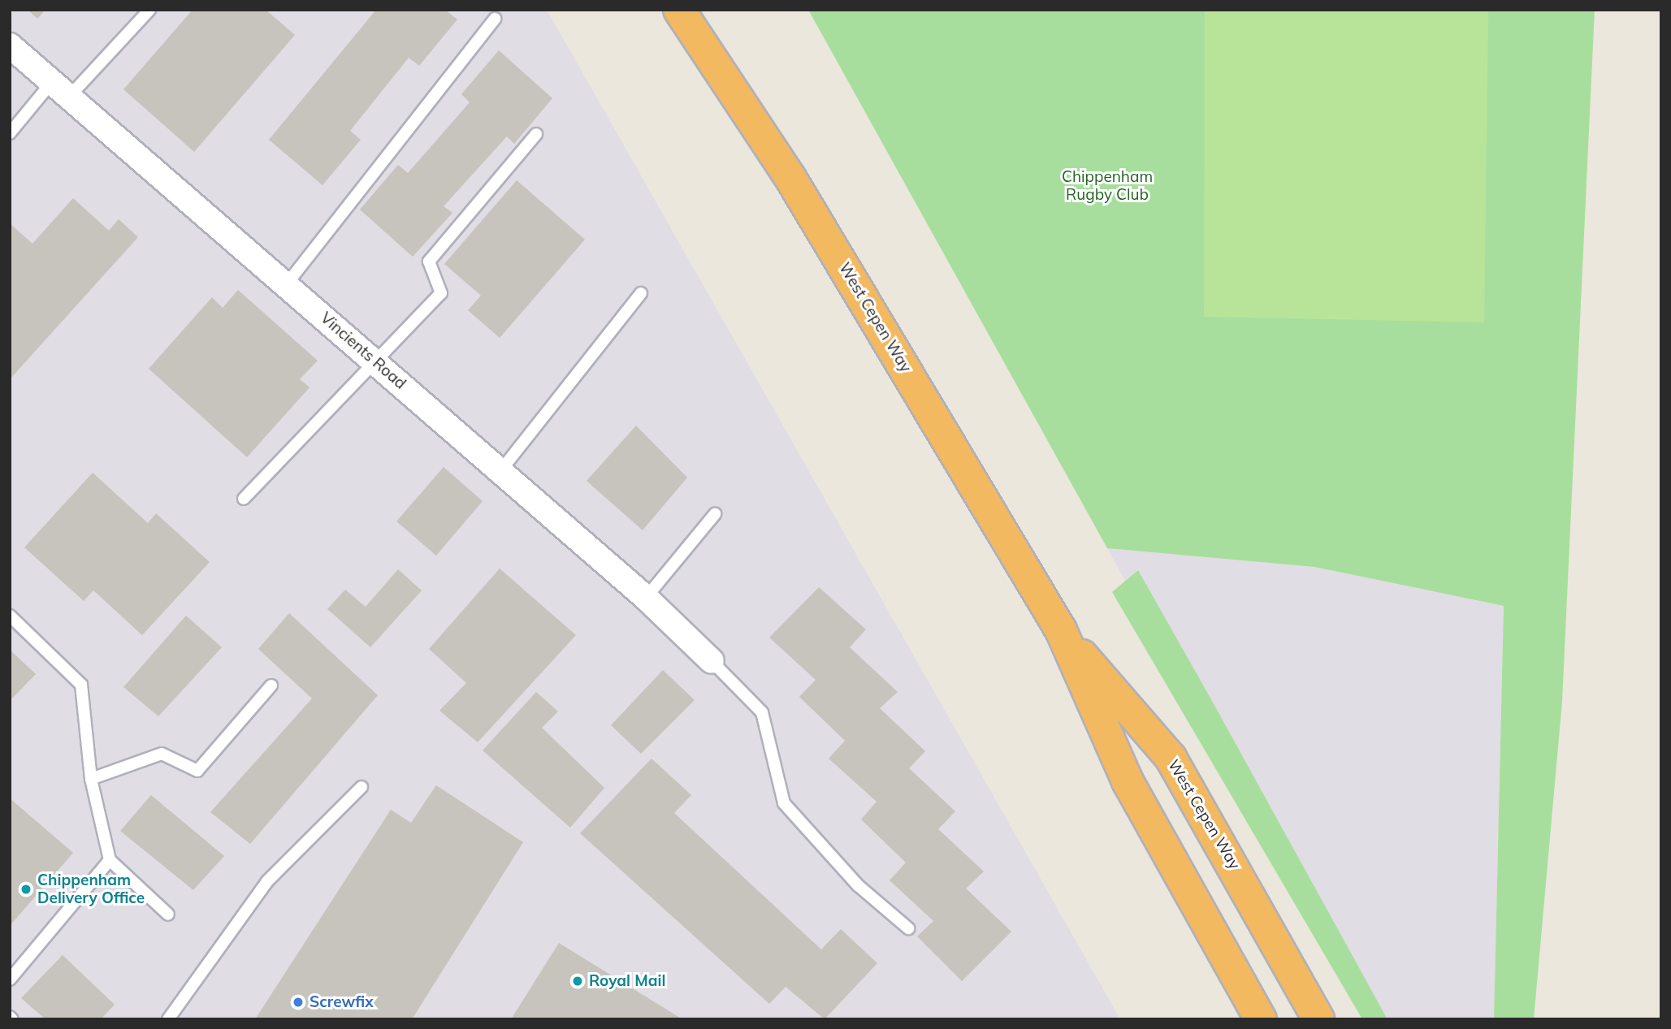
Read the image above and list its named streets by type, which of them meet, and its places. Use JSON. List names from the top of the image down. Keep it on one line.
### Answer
{"streets":{"highway":["West Cepen Way"],"street":["Vincients Road"]},"parks":["Chippenham Rugby Club"],"places":["Chippenham Delivery Office","Royal Mail","Screwfix"]}
